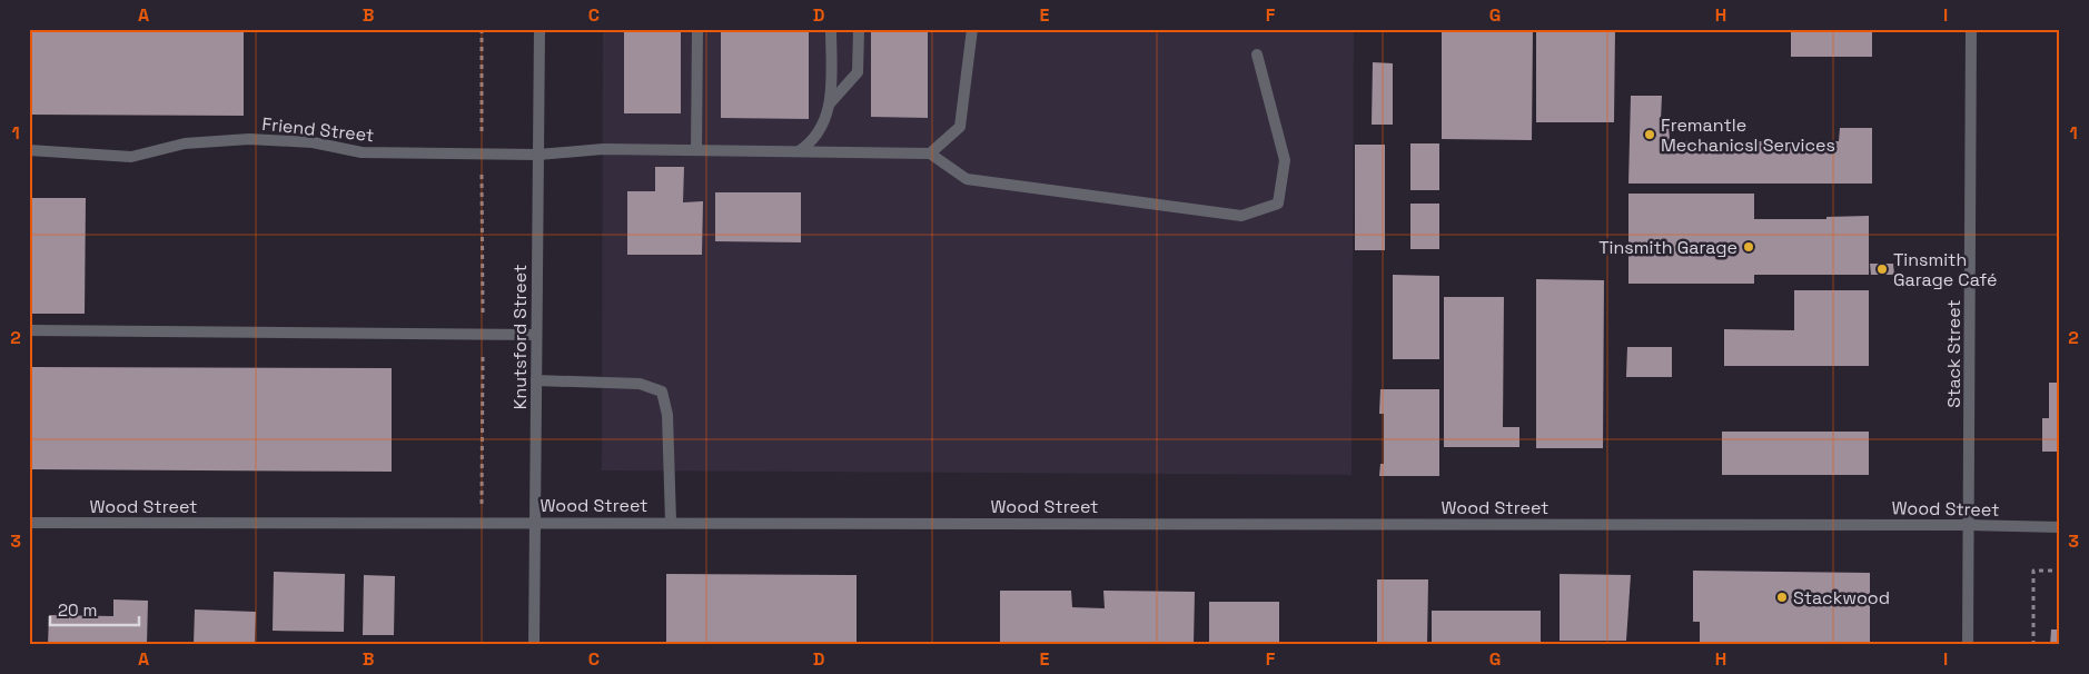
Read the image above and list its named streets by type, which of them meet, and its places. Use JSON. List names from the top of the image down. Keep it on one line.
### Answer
{"streets":{"street":["Friend Street","Knutsford Street","Stack Street","Wood Street"]},"crossings":[["Friend Street","Knutsford Street"],["Knutsford Street","Wood Street"],["Stack Street","Wood Street"]],"places":["Fremantle Mechanicsl Services","Tinsmith Garage","Tinsmith Garage Café","Stackwood"],"scale_bar":"20 m","grid":{"columns":["A","B","C","D","E","F","G","H","I"],"rows":["1","2","3"]}}
